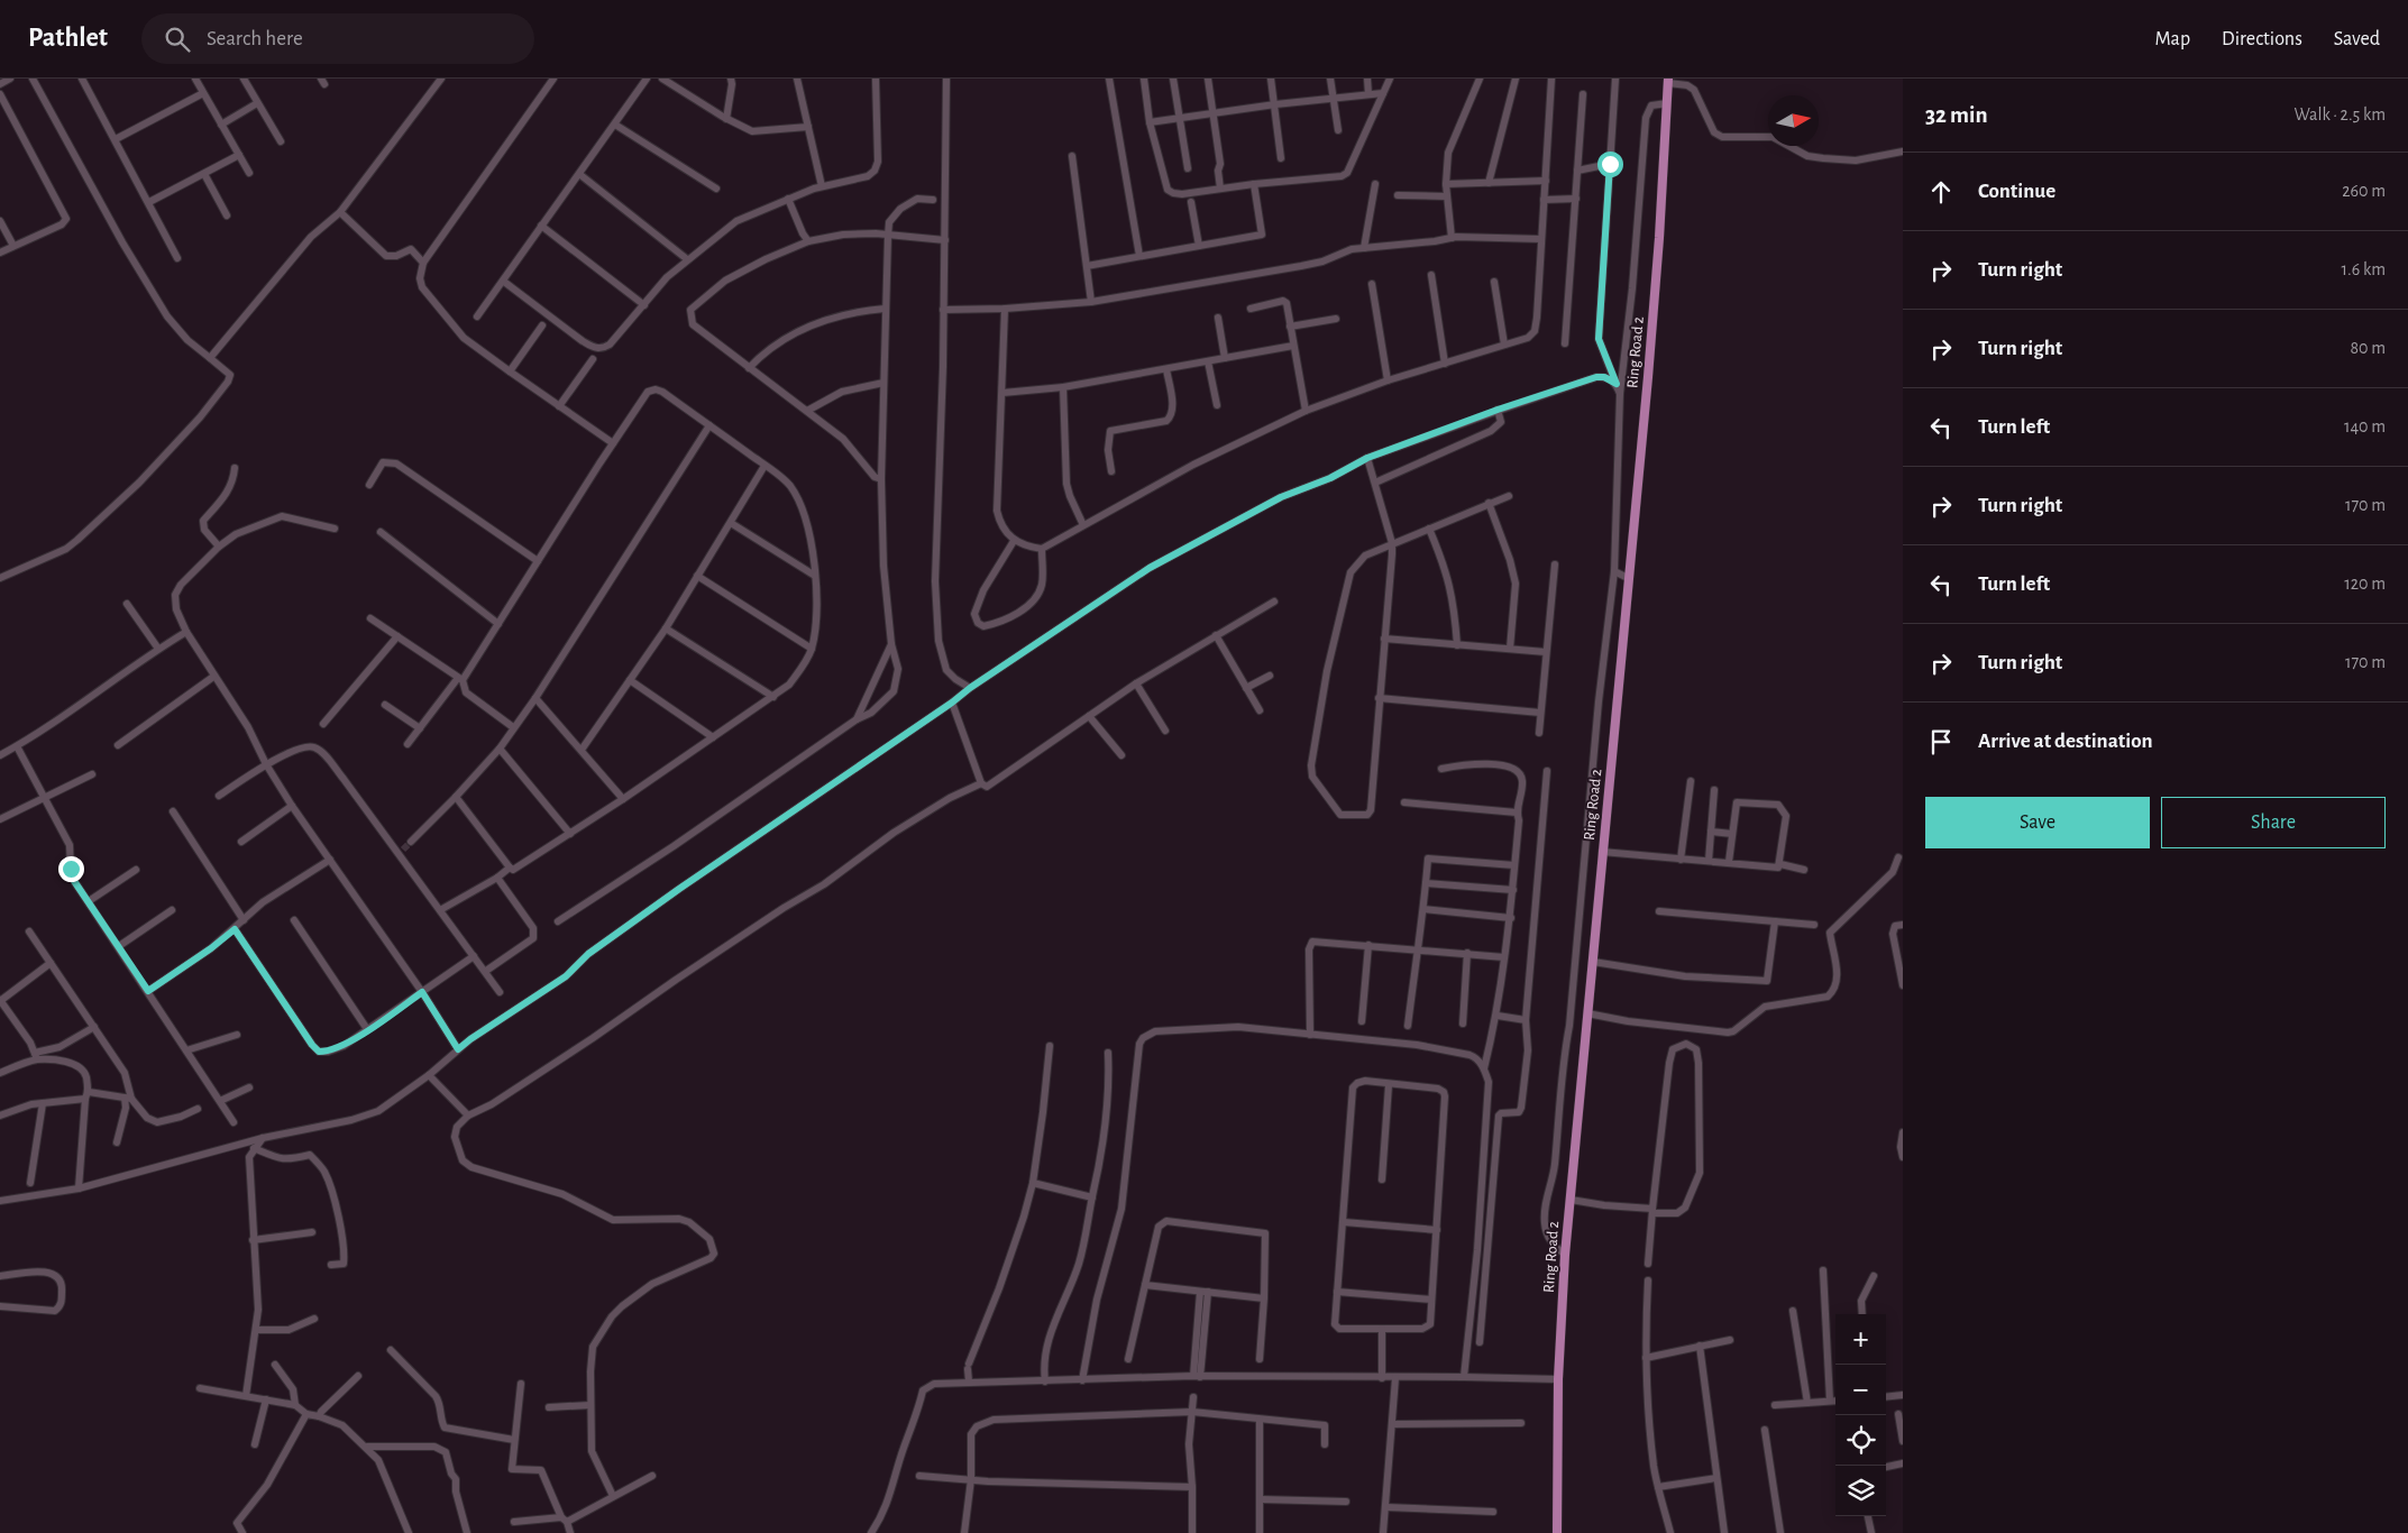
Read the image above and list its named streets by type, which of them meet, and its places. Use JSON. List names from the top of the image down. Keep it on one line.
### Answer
{"streets":{"main road":["Ring Road 2"]},"north":"right","page":{"header":"Pathlet","search":"Search here","nav":["Map","Directions","Saved"],"heading":["32 min","Walk · 2.5 km"],"list":[["Continue","260 m"],["Turn right","1.6 km"],["Turn right","80 m"],["Turn left","140 m"],["Turn right","170 m"],["Turn left","120 m"],["Turn right","170 m"],"Arrive at destination"],"buttons":["Save","Share"],"map_buttons":["+","−"]}}
